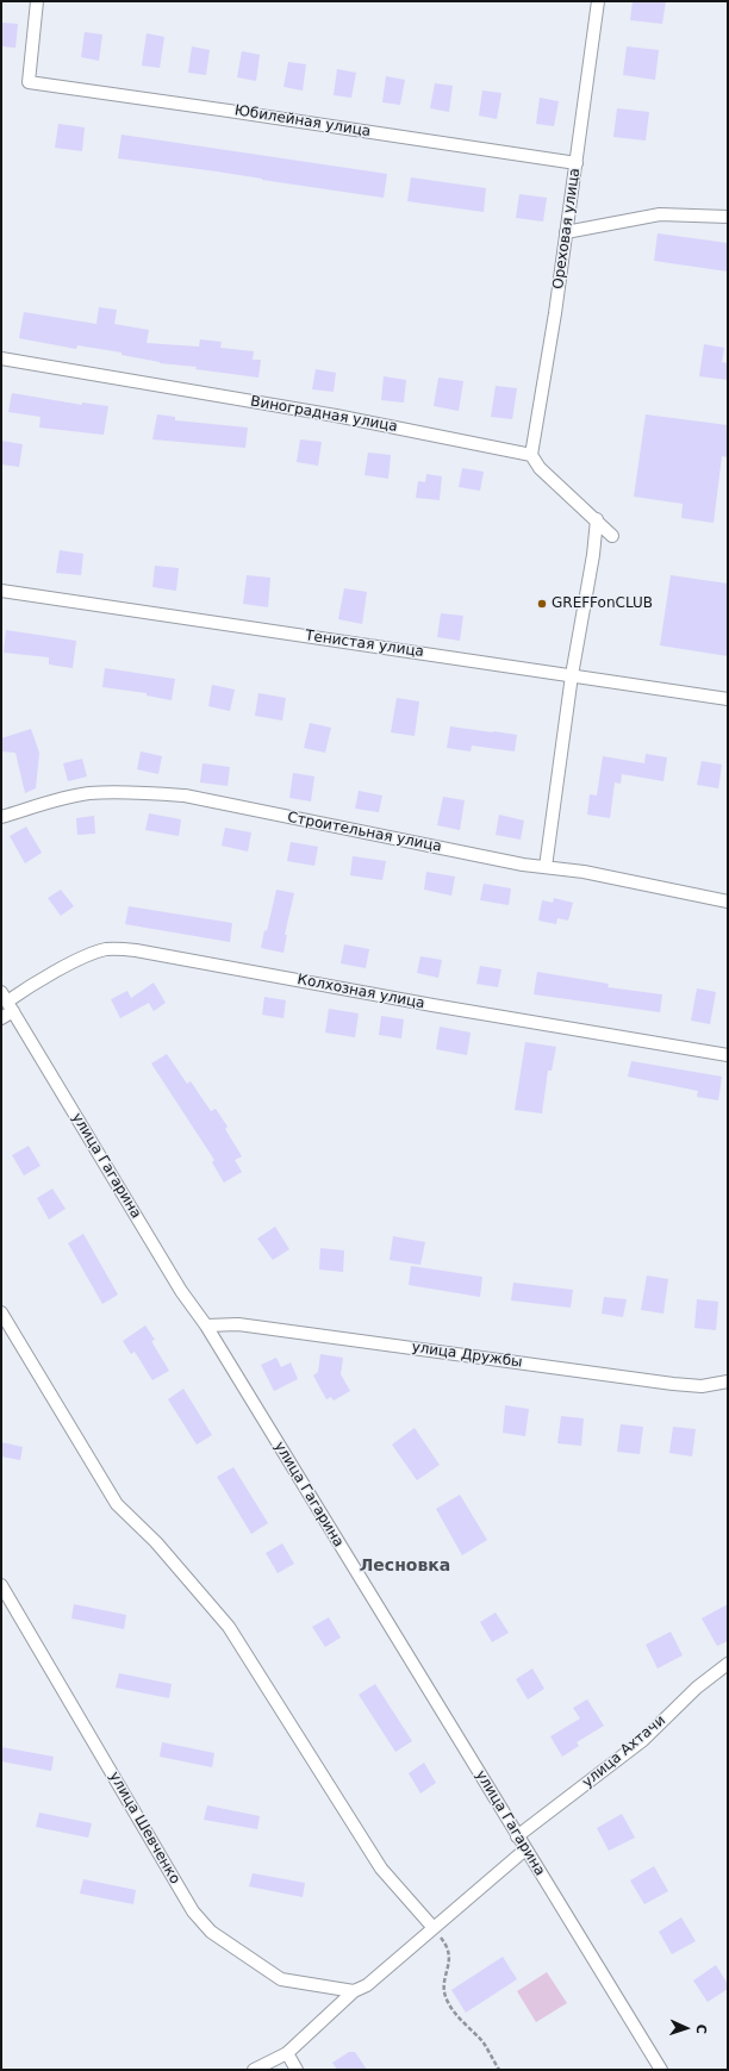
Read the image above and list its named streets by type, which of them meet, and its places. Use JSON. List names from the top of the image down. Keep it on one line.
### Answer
{"streets":{"street":["Юбилейная улица","Ореховая улица","Виноградная улица","Тенистая улица","Строительная улица","Колхозная улица","улица Гагарина","улица Дружбы","улица Ахтачи","улица Шевченко"]},"crossings":[["Юбилейная улица","Ореховая улица"],["Ореховая улица","Виноградная улица"],["Колхозная улица","улица Гагарина"],["улица Гагарина","улица Дружбы"],["улица Гагарина","улица Ахтачи"]],"districts":["Лесновка"],"places":["GREFFonCLUB"],"north":"right"}
